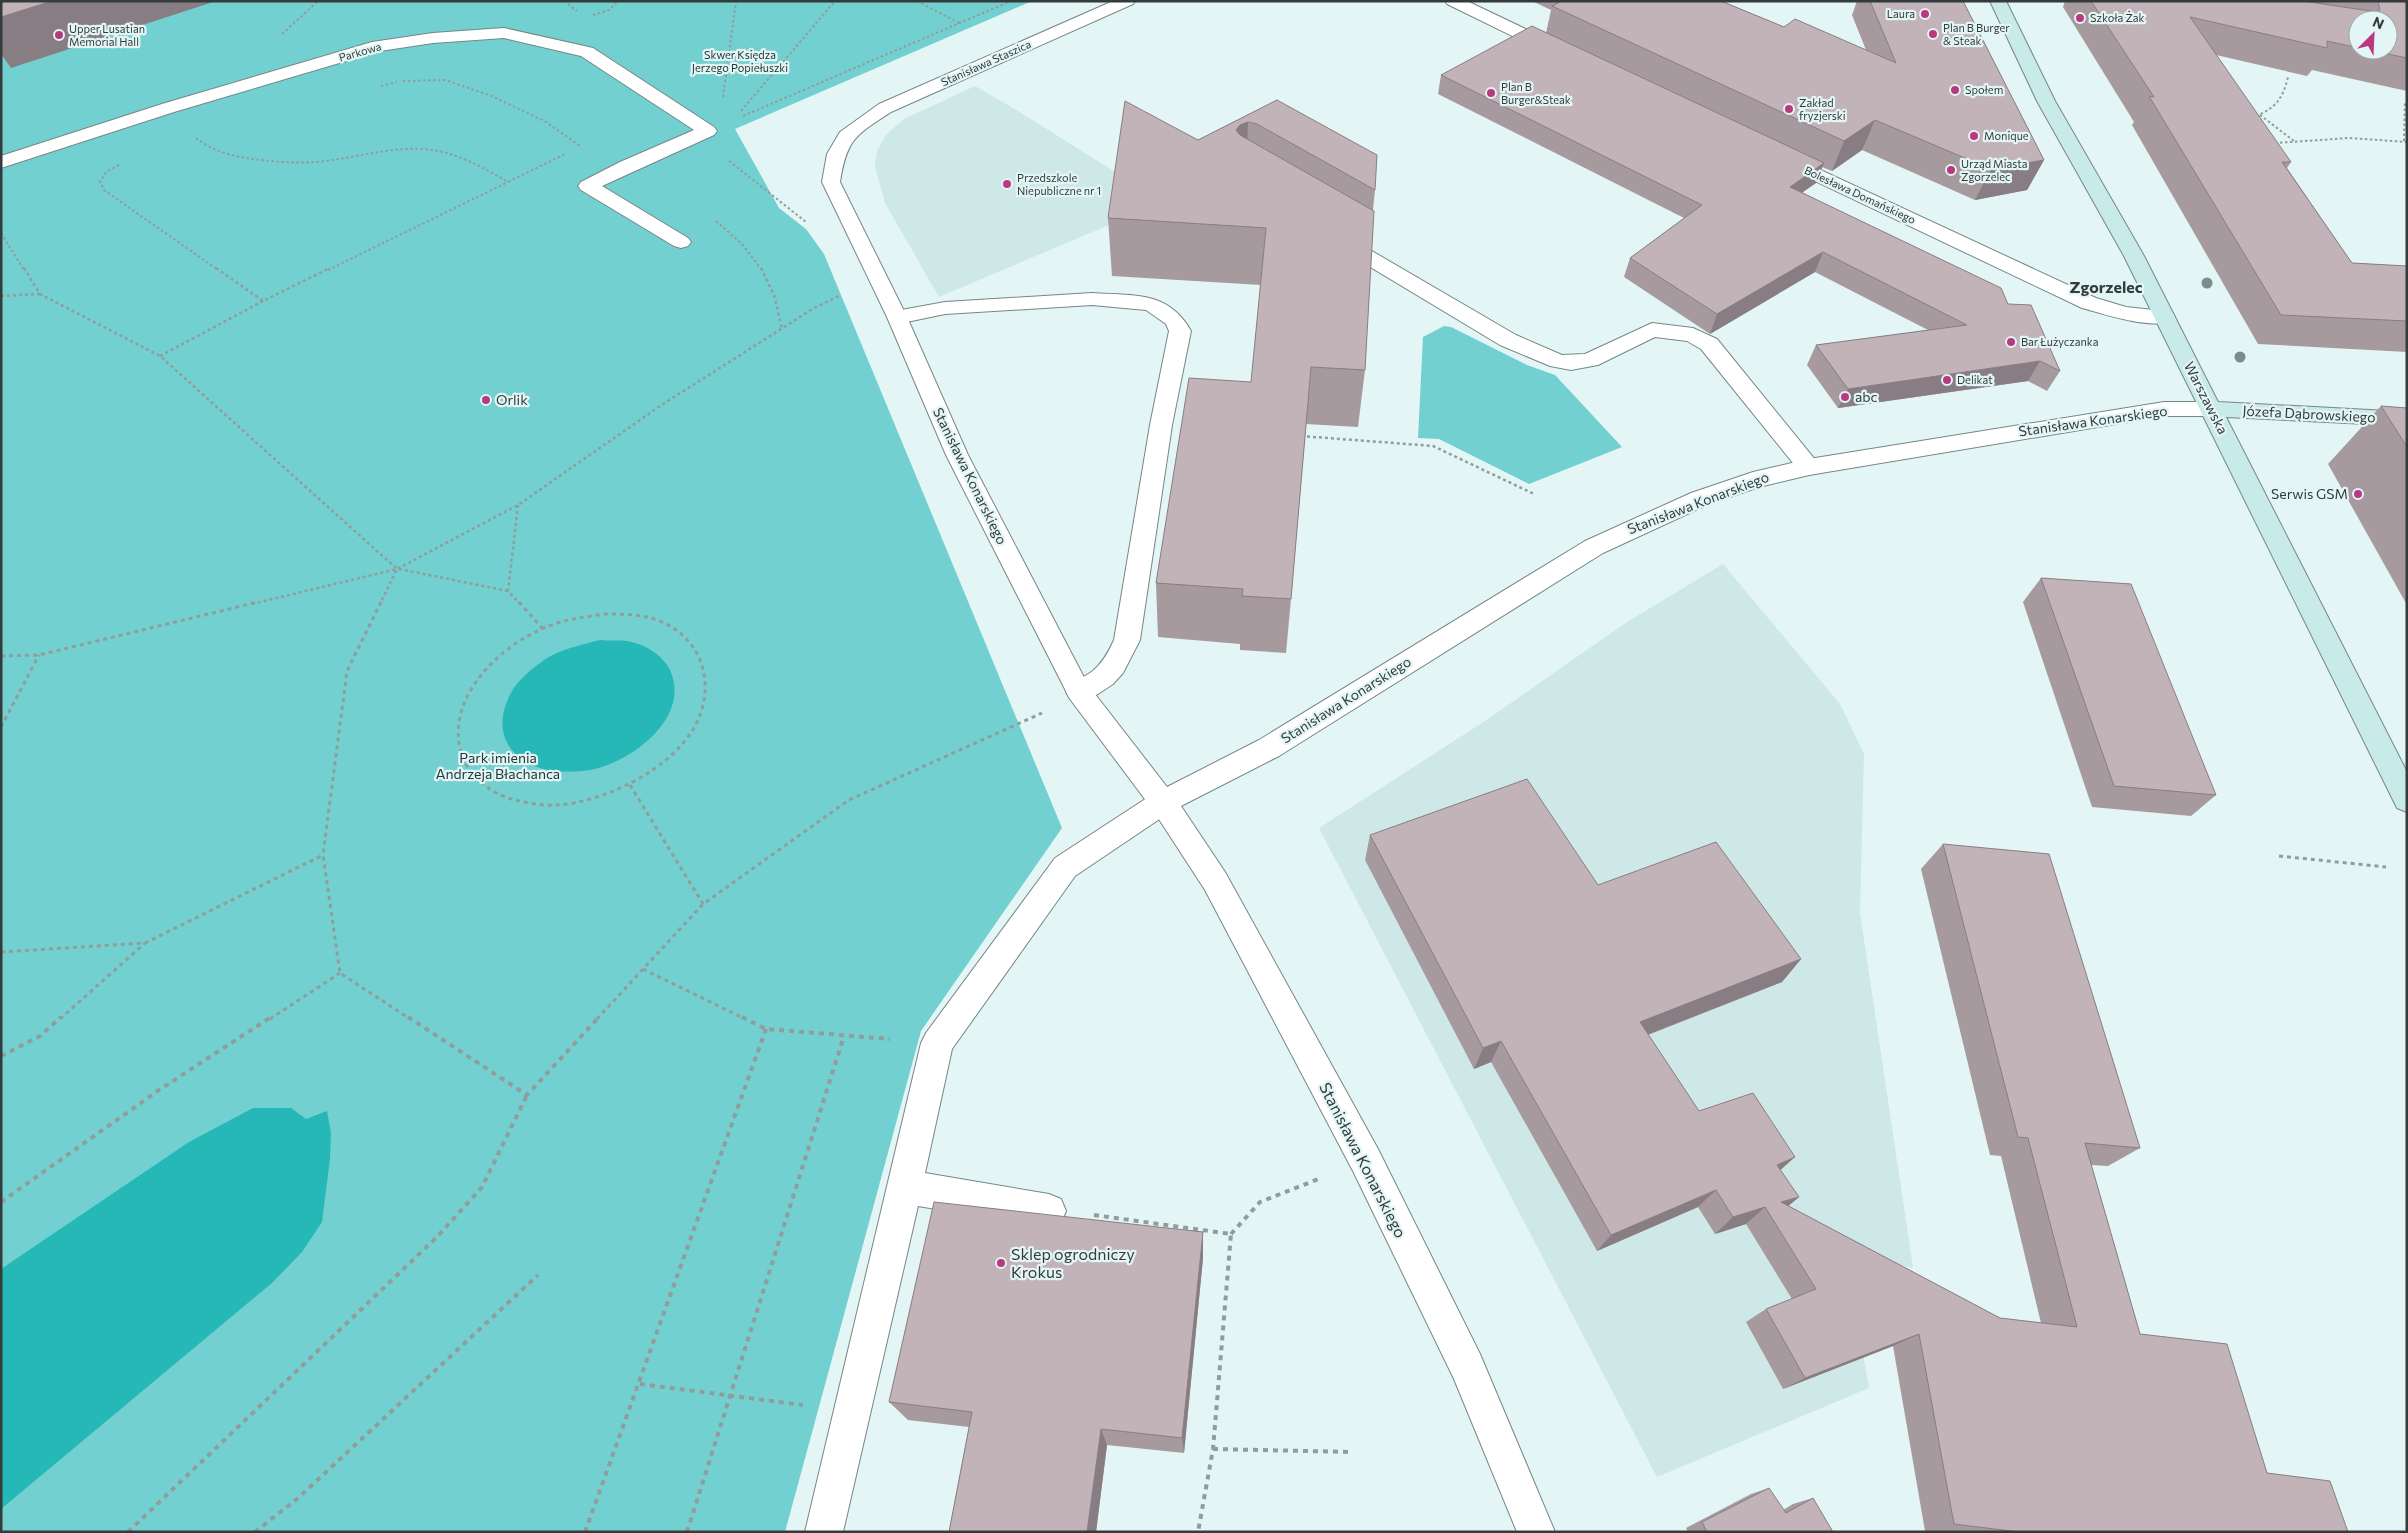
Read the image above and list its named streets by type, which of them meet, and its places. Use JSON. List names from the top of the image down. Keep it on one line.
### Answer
{"streets":{"main road":["Warszawska","Józefa Dąbrowskiego"],"street":["Parkowa","Stanisława Staszica","Bolesława Domańskiego","Stanisława Konarskiego"]},"crossings":[["Stanisława Staszica","Stanisława Konarskiego"],["Bolesława Domańskiego","Warszawska"],["Warszawska","Józefa Dąbrowskiego"],["Warszawska","Stanisława Konarskiego"],["Józefa Dąbrowskiego","Stanisława Konarskiego"]],"districts":["Zgorzelec"],"parks":["Skwer Księdza Jerzego Popiełuszki","Park imienia Andrzeja Błachanca"],"places":["Laura","Szkoła Żak","Plan B Burger & Steak","Upper Lusatian Memorial Hall","Społem","Plan B Burger&Steak","Zakład fryzjerski","Monique","Urząd Miasta Zgorzelec","Przedszkole Niepubliczne nr 1","Bar Łużyczanka","Delikat","abc","Orlik","Serwis GSM","Sklep ogrodniczy Krokus"],"north":"top right"}
